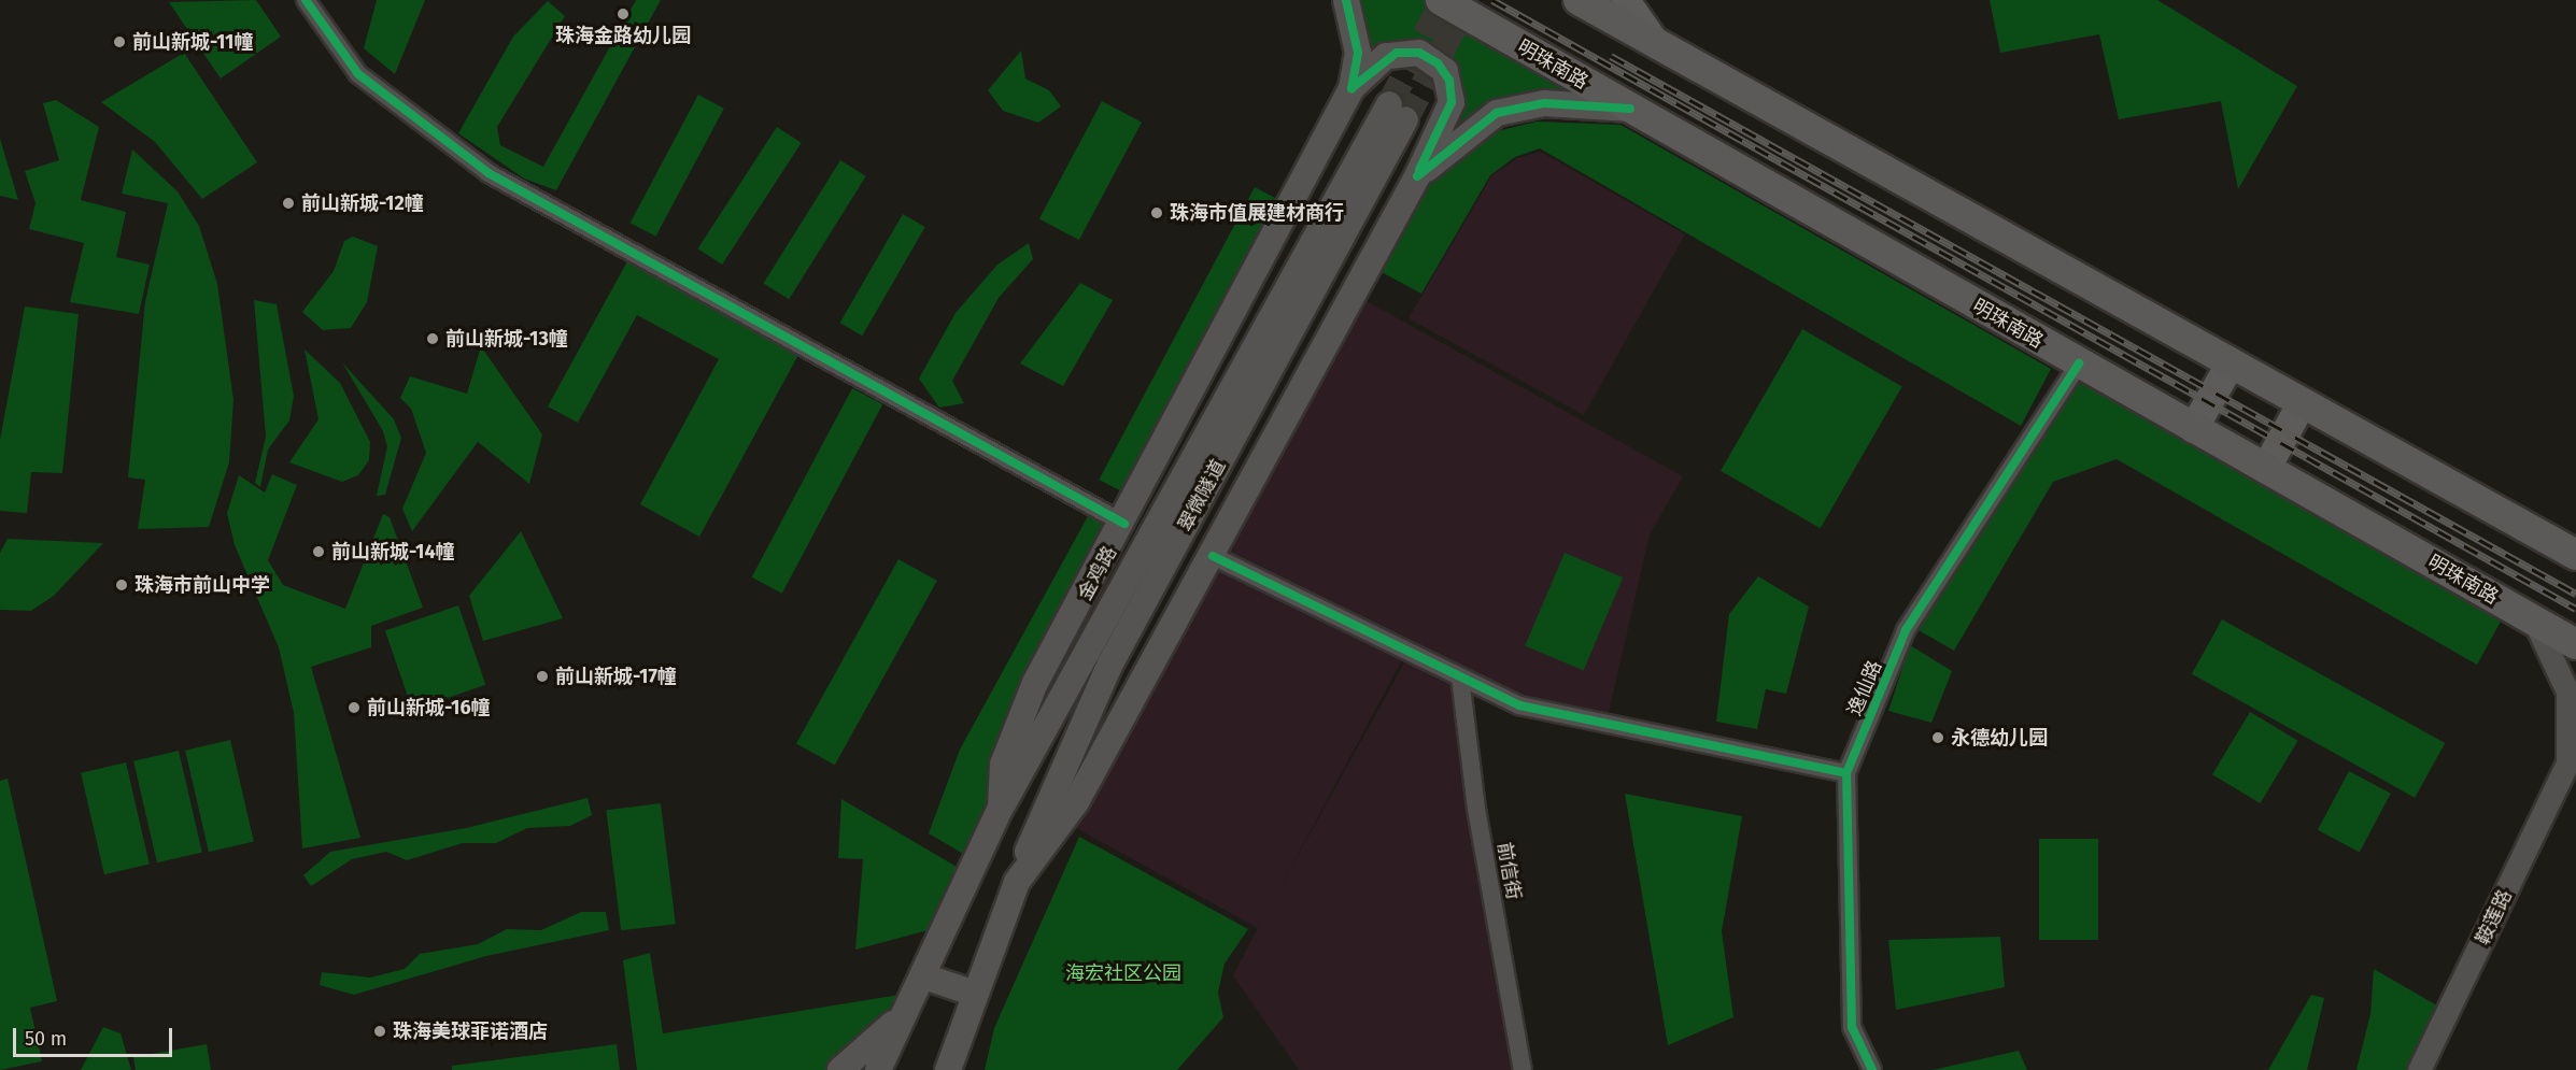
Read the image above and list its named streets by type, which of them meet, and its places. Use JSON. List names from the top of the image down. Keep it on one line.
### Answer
{"streets":{"highway":["明珠南路"],"main road":["翠微隧道","金鸡路"],"street":["逸仙路","前信街","鞍莲路"]},"crossings":[["明珠南路","逸仙路"],["翠微隧道","金鸡路"]],"parks":["海宏社区公园"],"places":["珠海金路幼儿园","前山新城-11幢","前山新城-12幢","珠海市值展建材商行","前山新城-13幢","前山新城-14幢","珠海市前山中学","前山新城-17幢","前山新城-16幢","永德幼儿园","珠海美球菲诺酒店"],"scale_bar":"50 m"}
